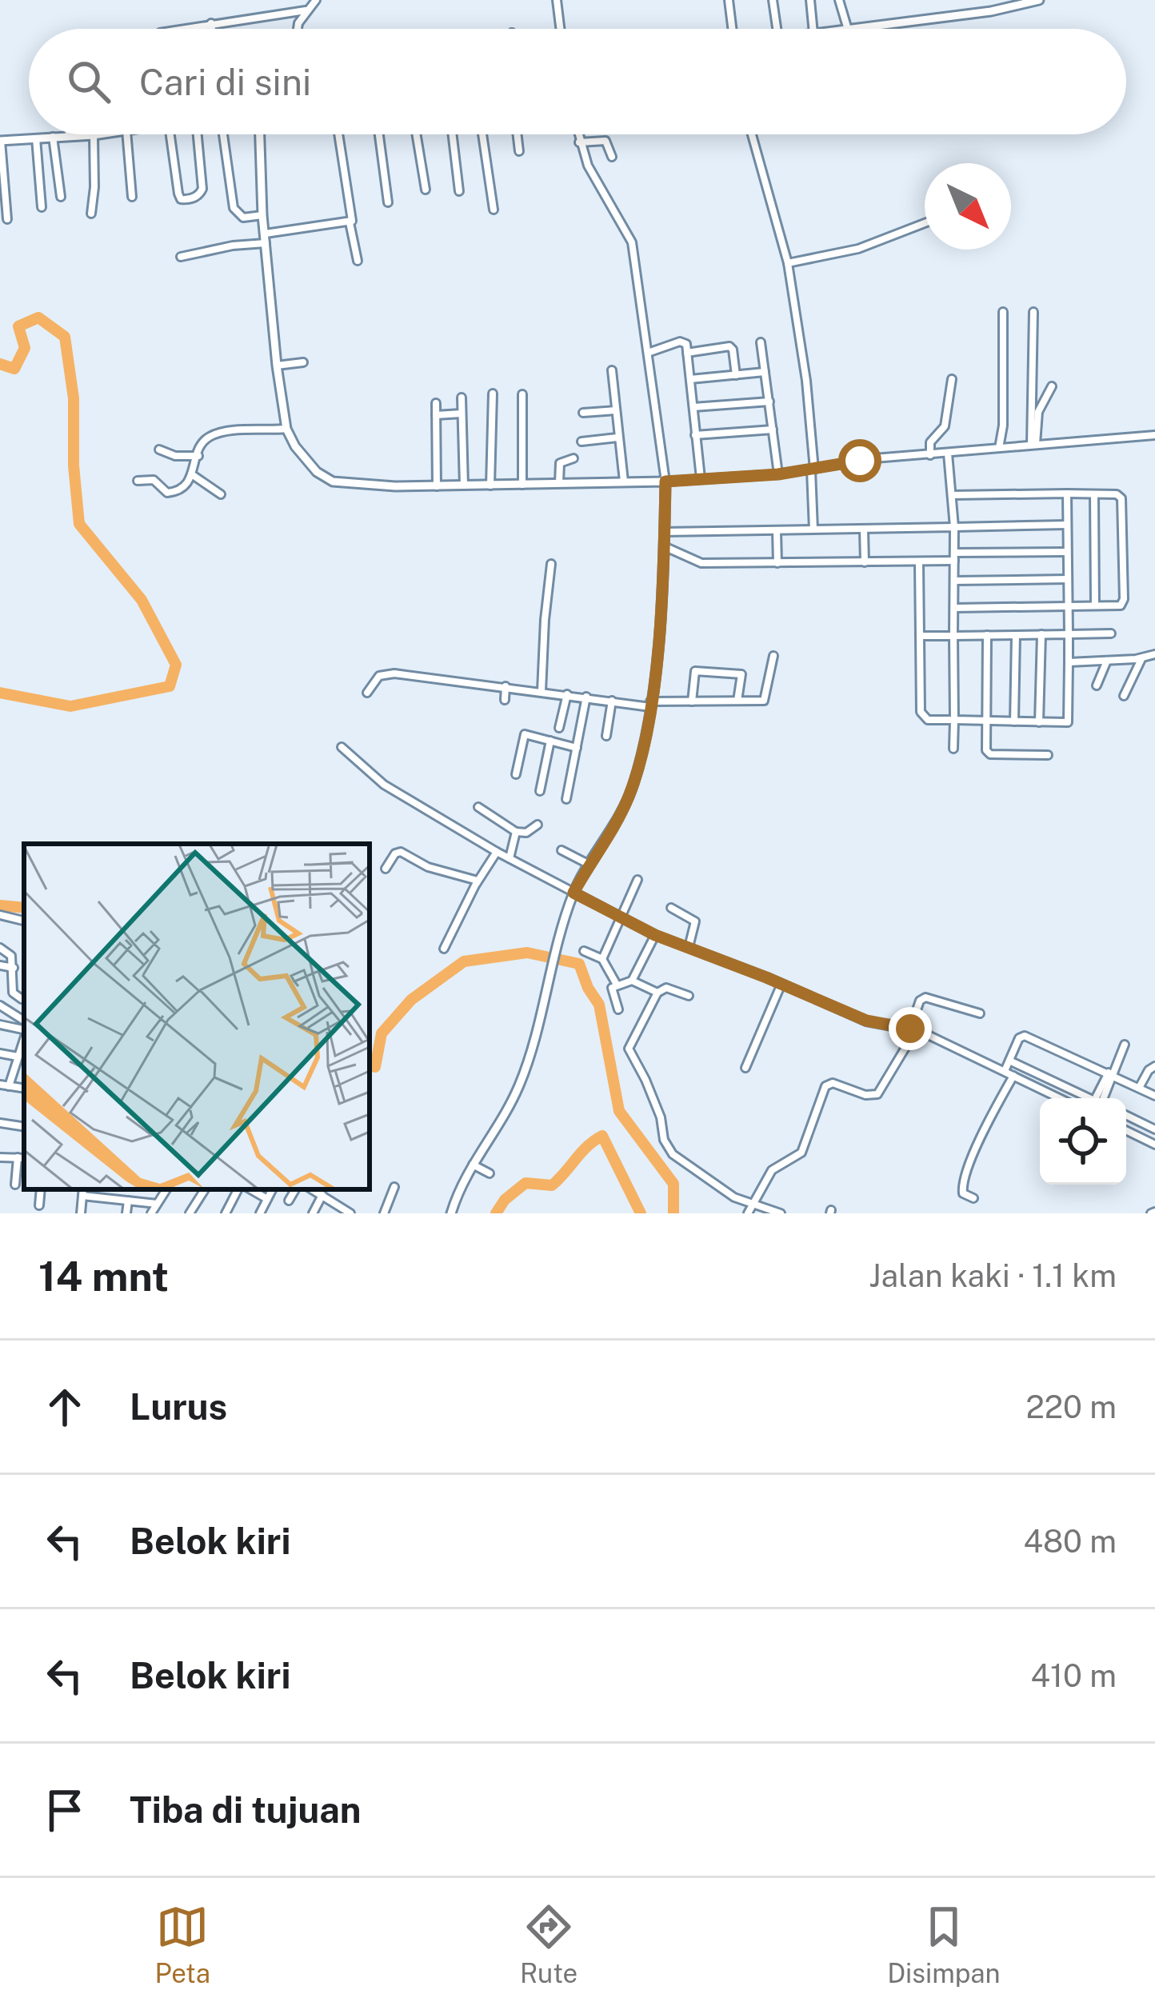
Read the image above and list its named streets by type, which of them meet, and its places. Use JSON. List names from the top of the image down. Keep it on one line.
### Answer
{"north":"bottom right","page":{"search":"Cari di sini","heading":["14 mnt","Jalan kaki · 1.1 km"],"list":[["Lurus","220 m"],["Belok kiri","480 m"],["Belok kiri","410 m"],"Tiba di tujuan"],"nav":["Peta","Rute","Disimpan"]}}
